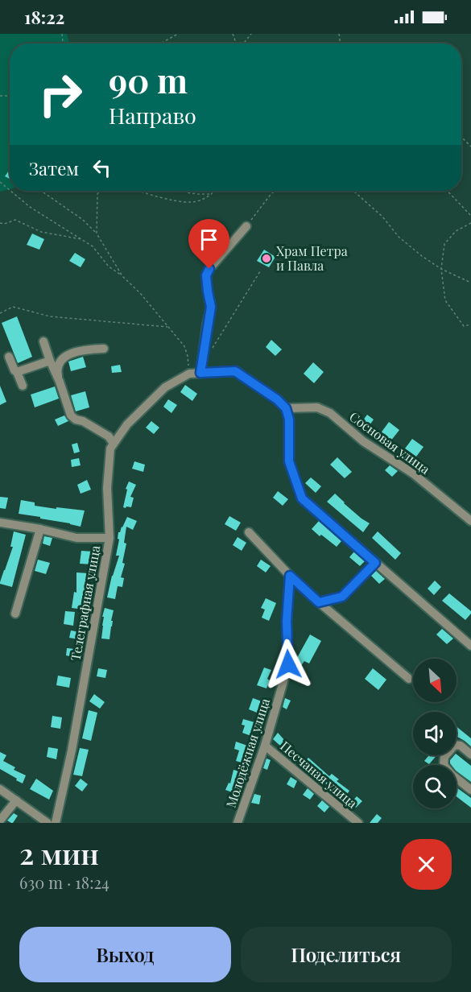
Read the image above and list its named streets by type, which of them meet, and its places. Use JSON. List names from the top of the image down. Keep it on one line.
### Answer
{"streets":{"street":["Сосновая улица","Телеграфная улица","Молодёжная улица","Песчаная улица"]},"crossings":[["Молодёжная улица","Песчаная улица"]],"places":["Храм Петра и Павла"],"north":"bottom right","page":{"status":"18:22","turn":["90 m","Направо"],"then":"Затем","heading":["2 мин","630 m · 18:24"],"buttons":["Выход","Поделиться"]}}
